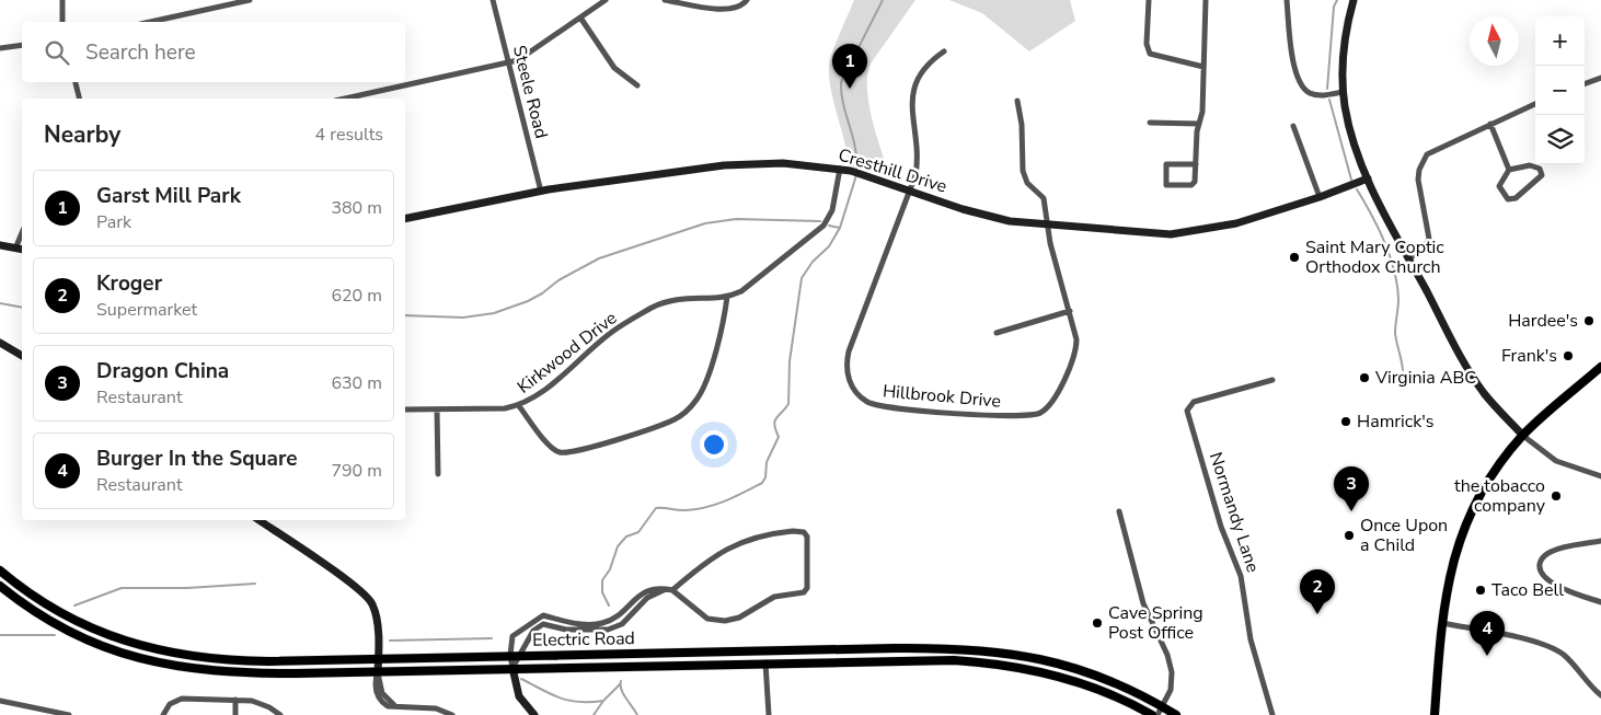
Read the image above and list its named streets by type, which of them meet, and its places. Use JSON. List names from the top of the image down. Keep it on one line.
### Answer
{"streets":{"main road":["Electric Road"],"street":["Steele Road","Cresthill Drive","Kirkwood Drive","Hillbrook Drive","Normandy Lane"]},"crossings":[["Steele Road","Cresthill Drive"],["Cresthill Drive","Kirkwood Drive"],["Cresthill Drive","Hillbrook Drive"]],"places":["Saint Mary Coptic Orthodox Church","Hardee's","Frank's","Virginia ABC","Hamrick's","the tobacco company","Once Upon a Child","Taco Bell","Cave Spring Post Office"],"north":"top","page":{"map_buttons":["+","−"],"search":"Search here","pins":["1","3","2","4"],"heading":["Nearby","4 results"],"list":[{"mark":"1","name":"Garst Mill Park","note":"Park","value":"380 m"},{"mark":"2","name":"Kroger","note":"Supermarket","value":"620 m"},{"mark":"3","name":"Dragon China","note":"Restaurant","value":"630 m"},{"mark":"4","name":"Burger In the Square","note":"Restaurant","value":"790 m"}]}}
